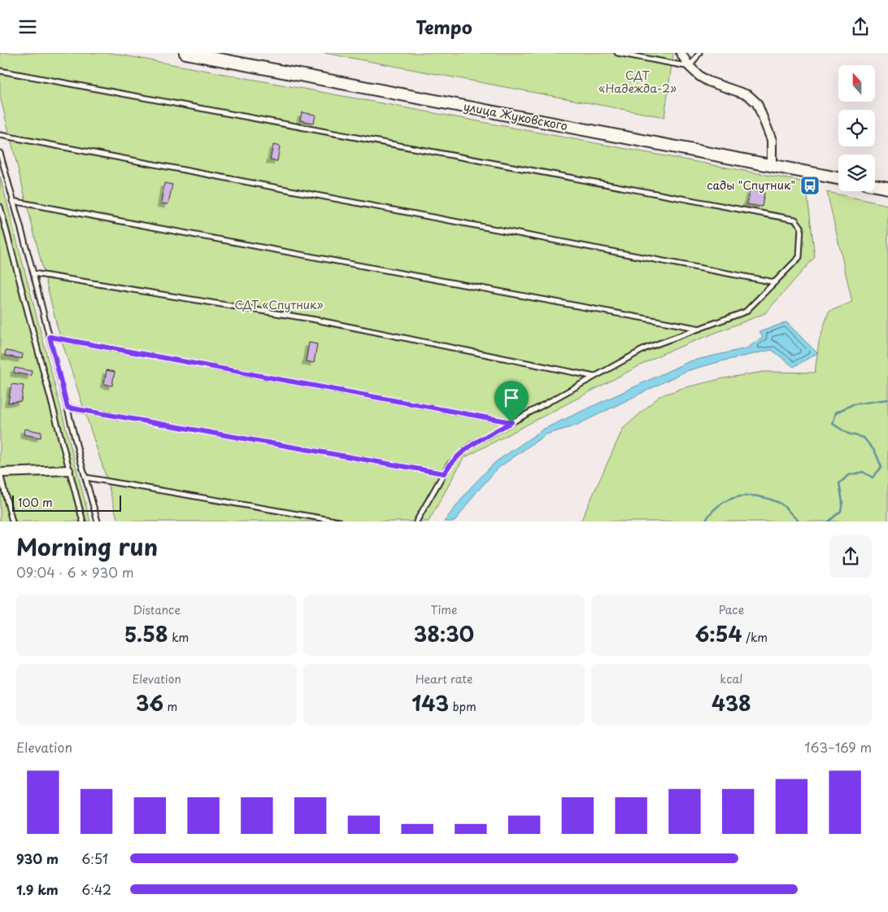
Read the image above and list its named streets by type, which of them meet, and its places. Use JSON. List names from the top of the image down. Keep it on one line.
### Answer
{"streets":{"main road":["улица Жуковского"]},"parks":["СДТ «Надежда-2»","СДТ «Спутник»"],"places":{"bus stop":["сады \"Спутник\""]},"scale_bar":"100 m","north":"top","page":{"header":"Tempo","scale":"100 m","heading":["Morning run","09:04 · 6 × 930 m"],"stats":[["Distance","5.58 km"],["Time","38:30"],["Pace","6:54 /km"],["Elevation","36 m"],["Heart rate","143 bpm"],["kcal","438"]],"chart":["Elevation","163–169 m"],"list":[{"name":"930 m","note":"6:51"},{"name":"1.9 km","note":"6:42"}]}}
